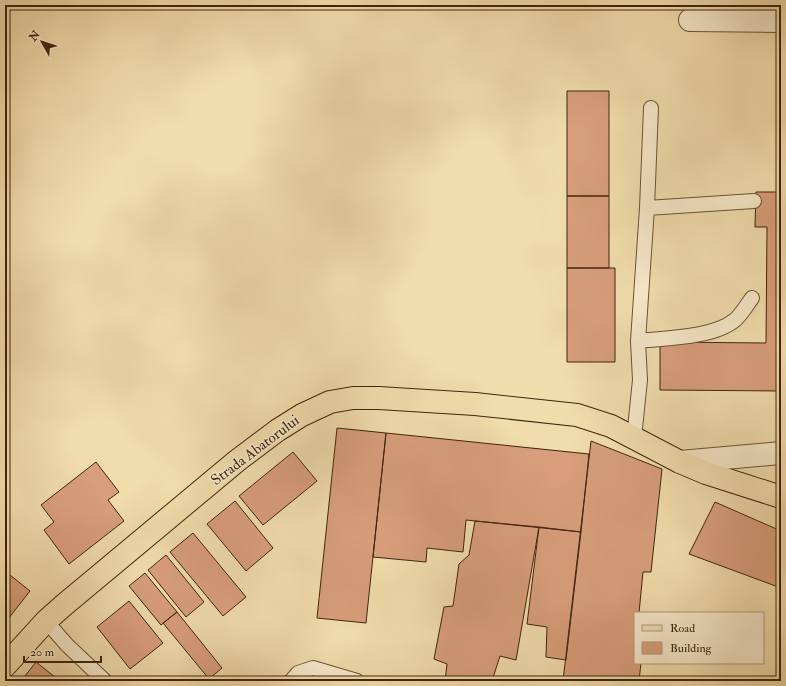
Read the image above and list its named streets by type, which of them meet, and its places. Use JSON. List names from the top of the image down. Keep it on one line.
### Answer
{"streets":{"main road":["Strada Abatorului"]},"legend":["Road","Building"],"scale_bar":"20 m","north":"top left"}
